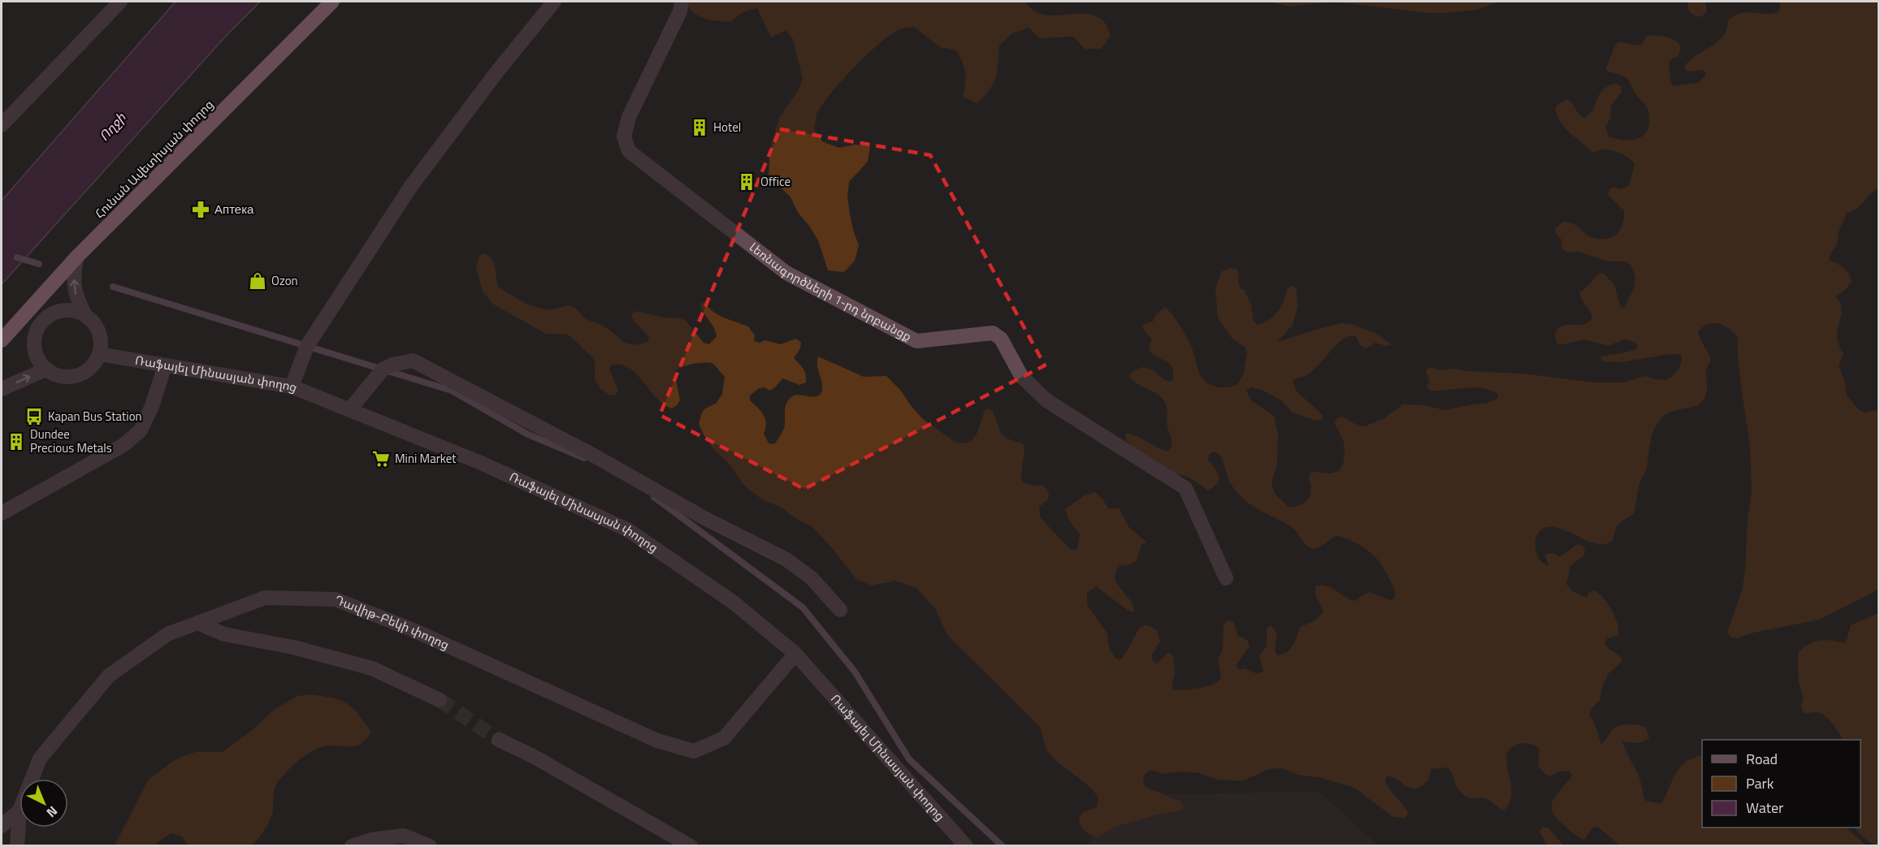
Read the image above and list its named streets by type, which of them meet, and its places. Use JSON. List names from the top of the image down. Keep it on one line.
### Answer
{"streets":{"highway":["Հունան Ավետիսյան փողոց"],"street":["Լեռնագործների 1-րդ նրբանցք","Ռաֆայել Մինասյան փողոց","Դավիթ-Բեկի փողոց"]},"crossings":[["Ռաֆայել Մինասյան փողոց","Դավիթ-Բեկի փողոց"]],"water":["Ողջի"],"places":{"building":["Hotel","Office","Dundee Precious Metals"],"pharmacy":["Аптека"],"shop":["Ozon"],"bus stop":["Kapan Bus Station"],"supermarket":["Mini Market"]},"legend":["Road","Park","Water"],"north":"bottom right"}
